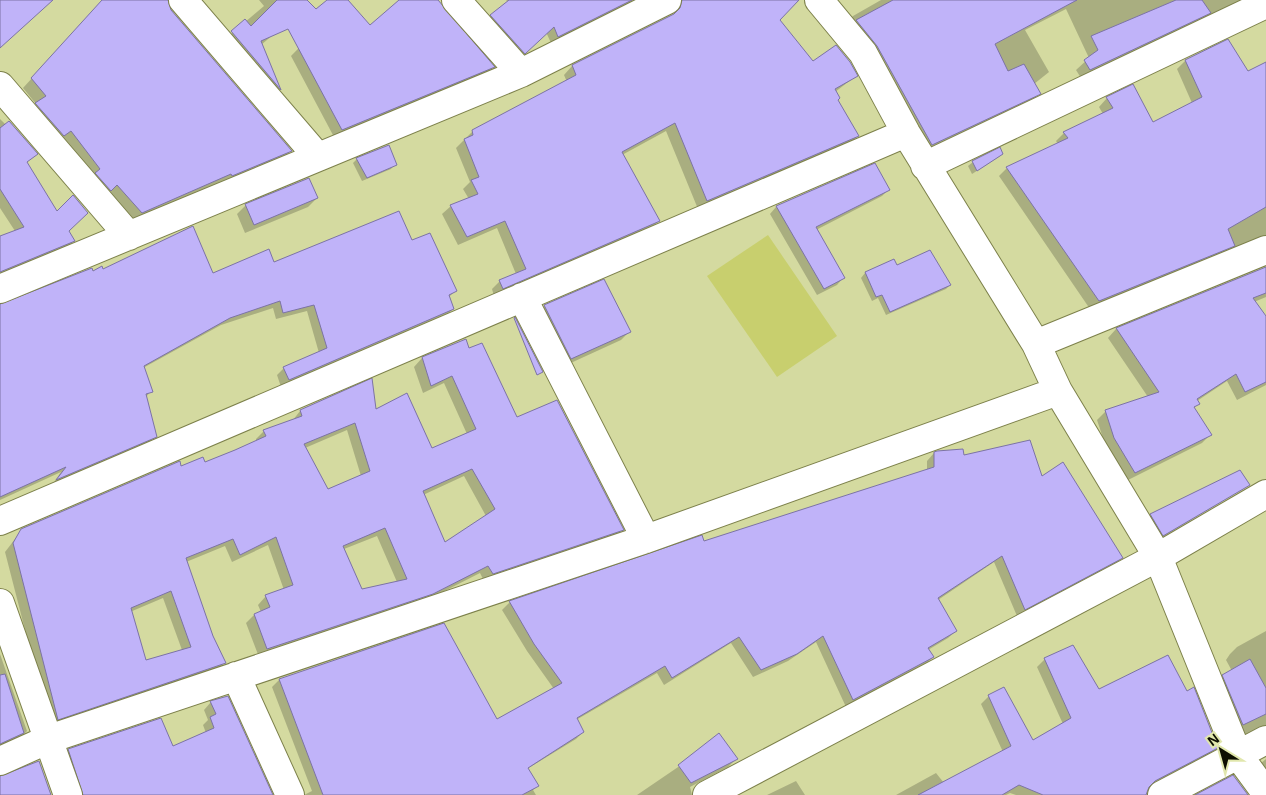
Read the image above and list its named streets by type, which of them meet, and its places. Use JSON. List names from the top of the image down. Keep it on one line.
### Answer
{"north":"top left"}
